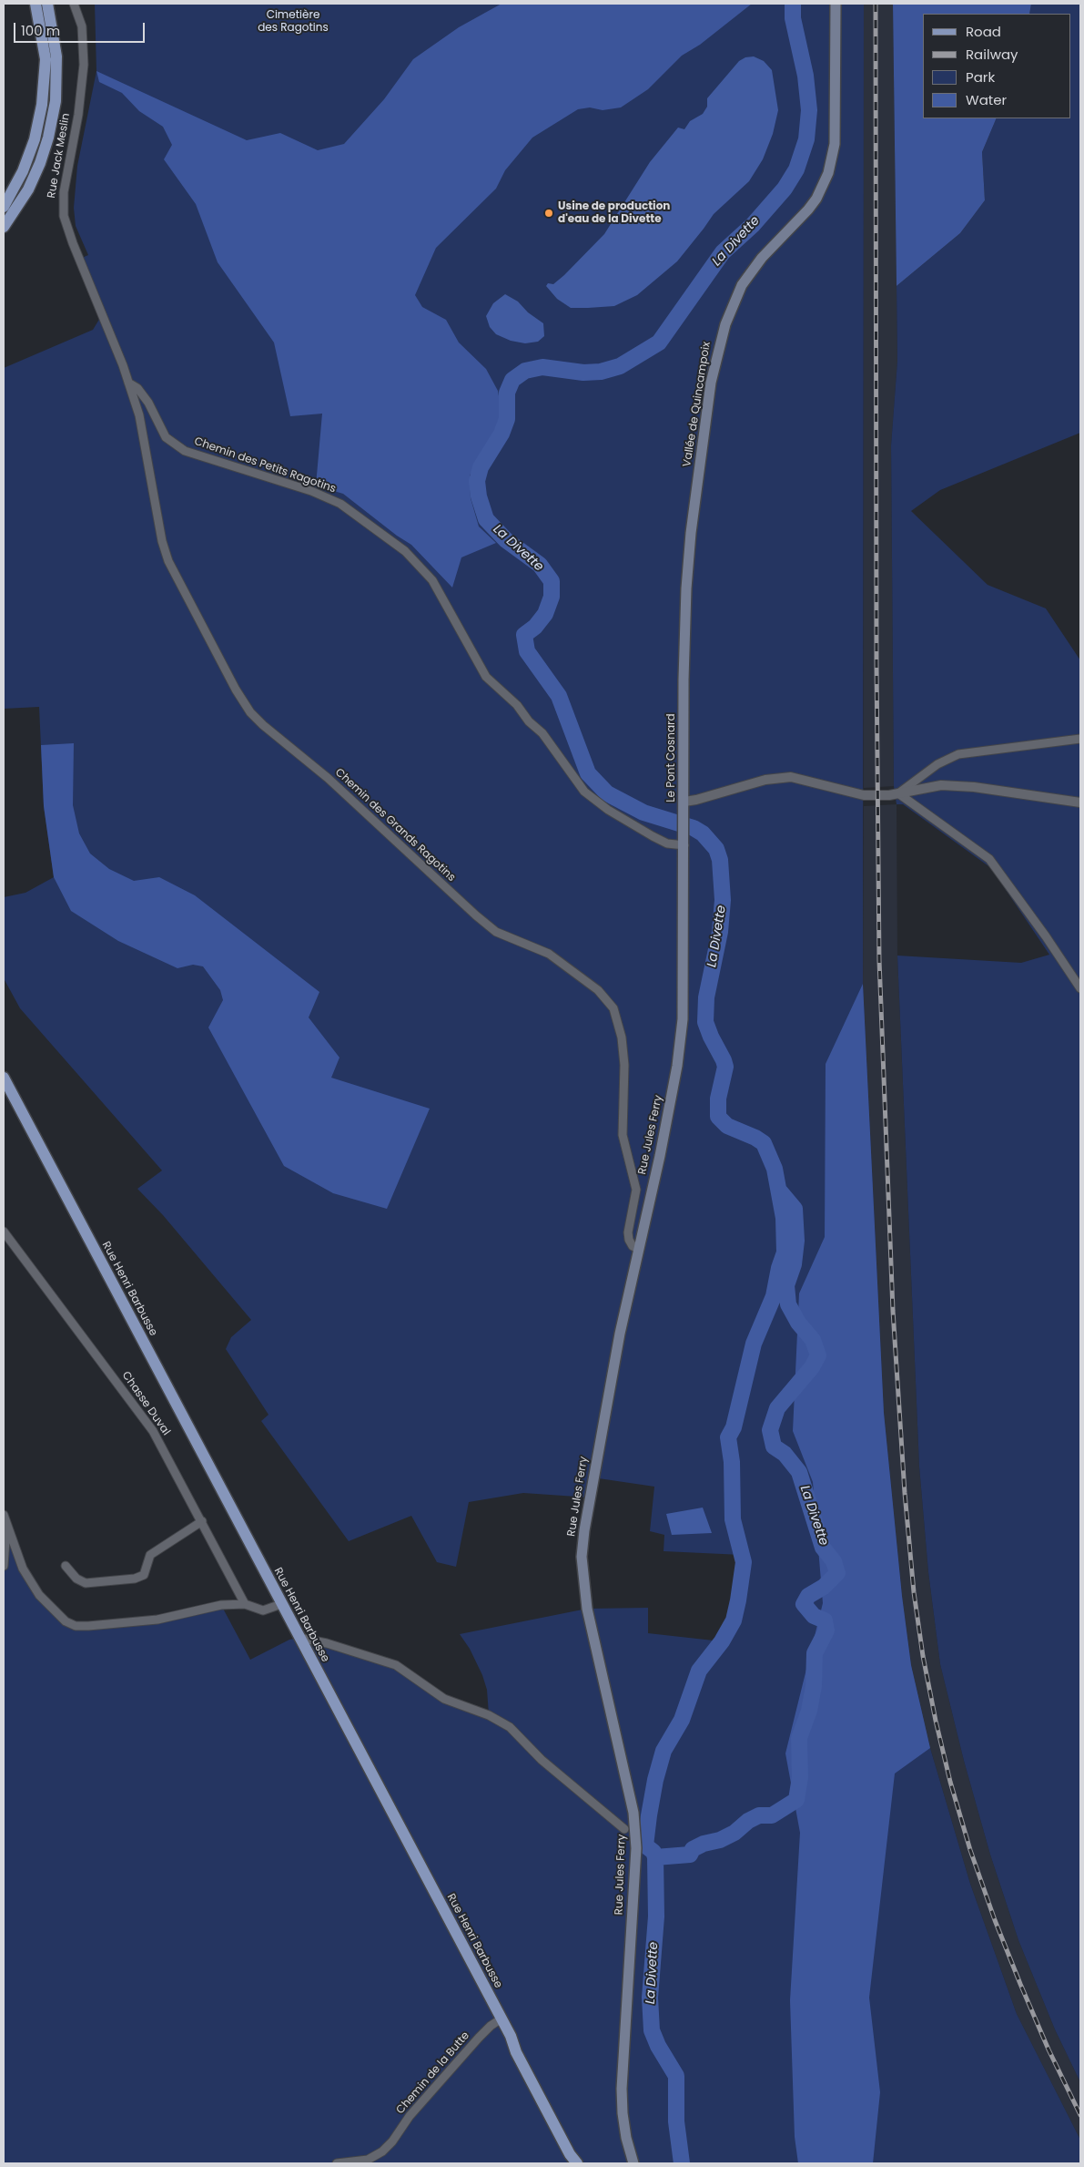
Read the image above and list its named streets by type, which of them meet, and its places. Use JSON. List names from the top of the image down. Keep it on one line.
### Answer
{"streets":{"main road":["Vallée de Quincampoix","Le Pont Cosnard","Rue Jules Ferry","Rue Henri Barbusse"],"street":["Rue Jack Meslin","Chemin des Petits Ragotins","Chemin des Grands Ragotins","Chasse Duval","Chemin de la Butte"]},"crossings":[["Rue Jack Meslin","Chemin des Petits Ragotins"],["Rue Jack Meslin","Chemin des Grands Ragotins"],["Vallée de Quincampoix","Le Pont Cosnard"],["Chemin des Petits Ragotins","Le Pont Cosnard"],["Chemin des Petits Ragotins","Chemin des Grands Ragotins"],["Chemin des Petits Ragotins","Rue Jules Ferry"],["Le Pont Cosnard","Rue Jules Ferry"],["Chemin des Grands Ragotins","Rue Jules Ferry"],["Rue Henri Barbusse","Chemin de la Butte"]],"water":["La Divette"],"parks":["Cimetière des Ragotins"],"places":["Usine de production d'eau de la Divette"],"legend":["Road","Railway","Park","Water"],"scale_bar":"100 m"}
